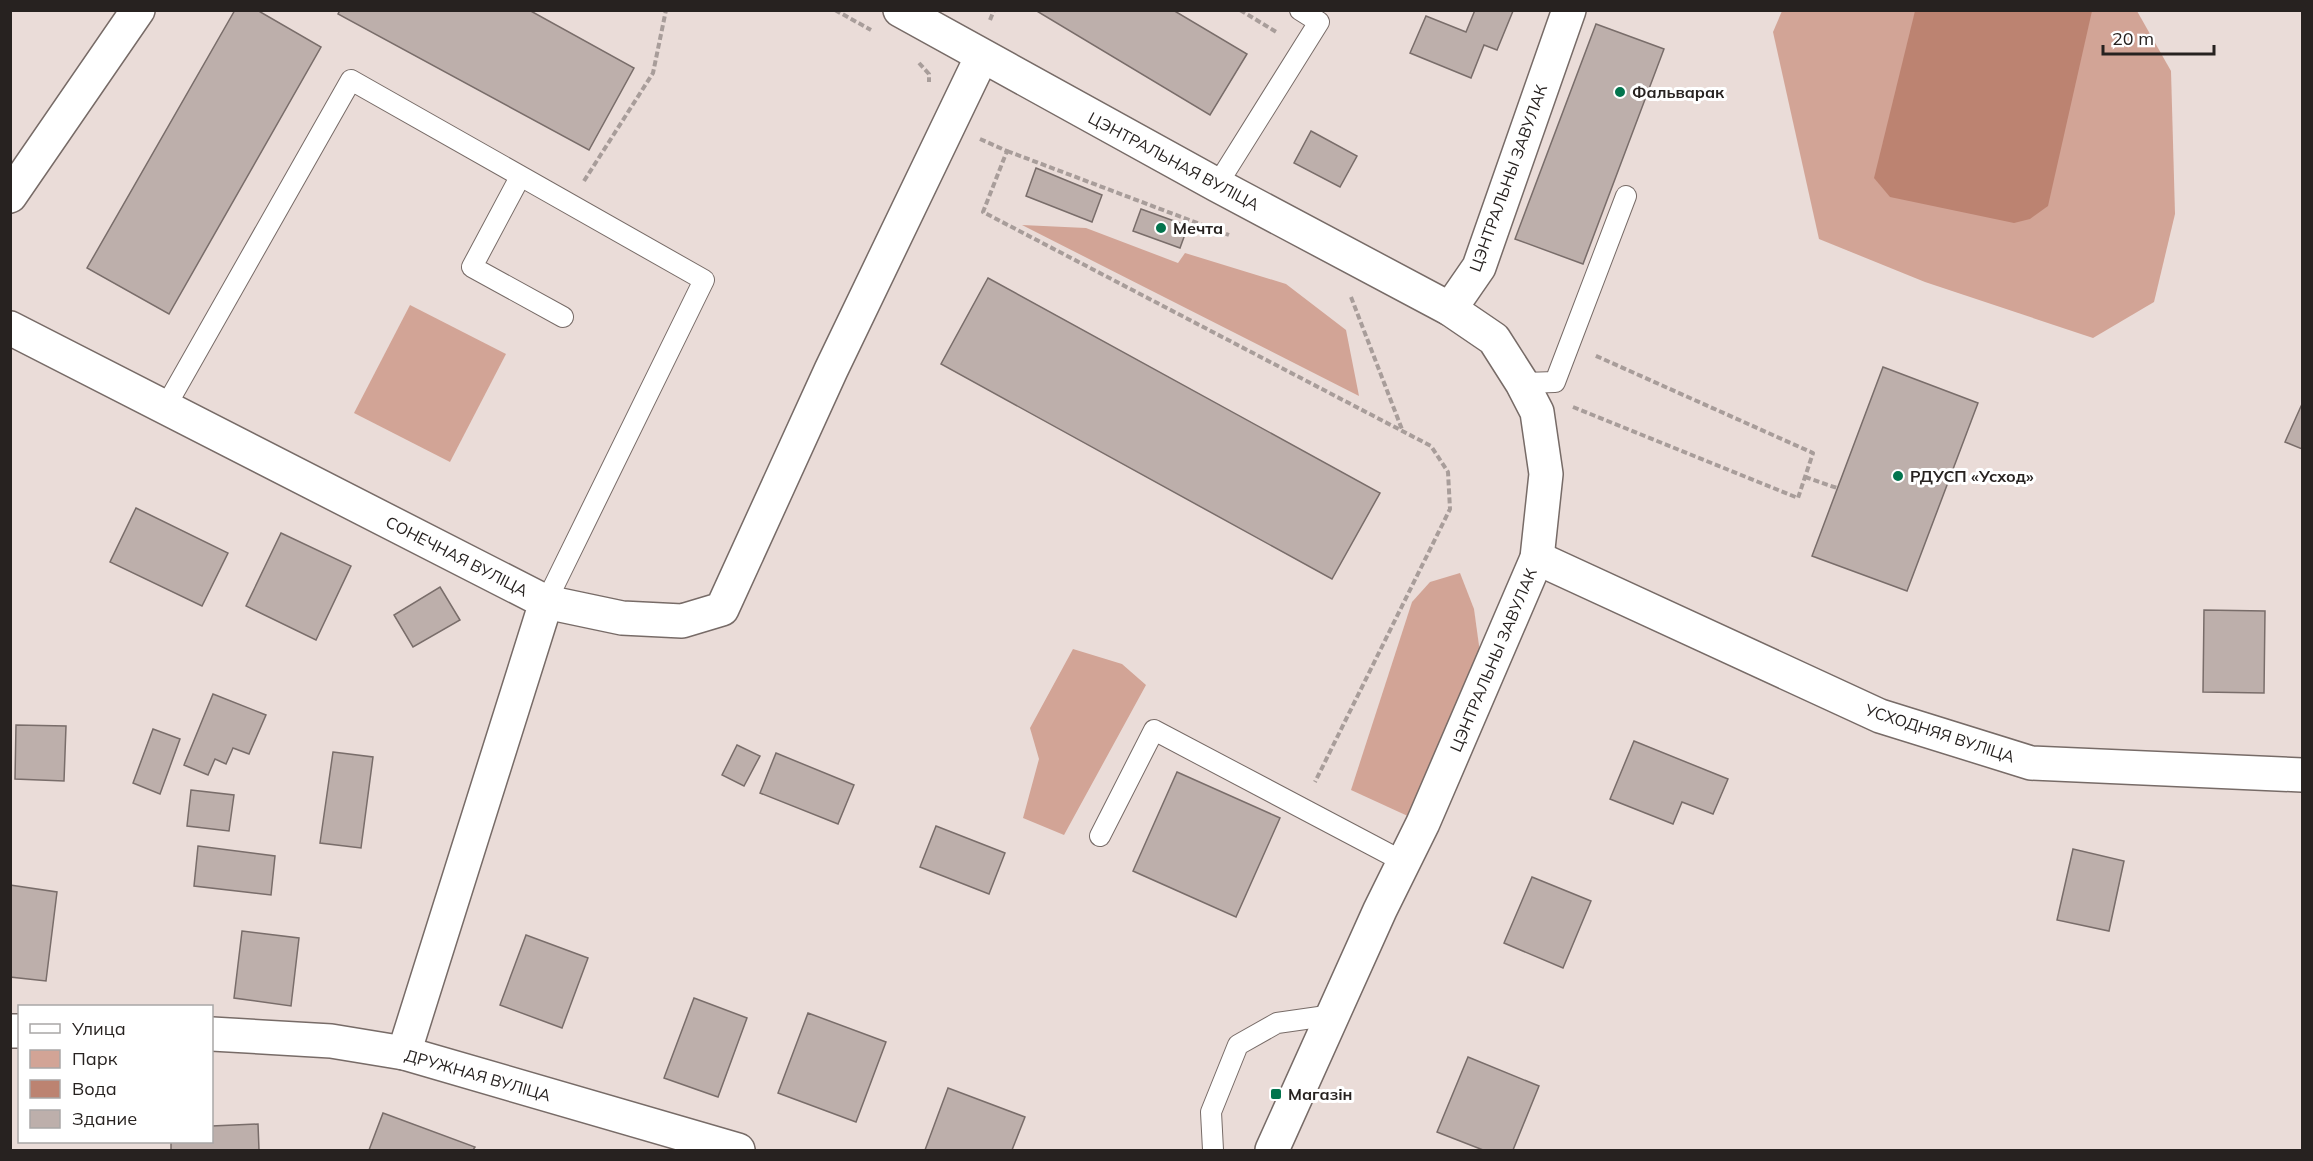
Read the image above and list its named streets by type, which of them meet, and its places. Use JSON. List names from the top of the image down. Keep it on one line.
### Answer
{"streets":{"street":["ЦЭНТРАЛЬНАЯ ВУЛІЦА","ЦЭНТРАЛЬНЫ ЗАВУЛАК","СОНЕЧНАЯ ВУЛІЦА","УСХОДНЯЯ ВУЛІЦА","ДРУЖНАЯ ВУЛІЦА"]},"crossings":[["ЦЭНТРАЛЬНАЯ ВУЛІЦА","ЦЭНТРАЛЬНЫ ЗАВУЛАК"],["ЦЭНТРАЛЬНЫ ЗАВУЛАК","УСХОДНЯЯ ВУЛІЦА"],["СОНЕЧНАЯ ВУЛІЦА","ДРУЖНАЯ ВУЛІЦА"]],"places":{"other":["Фальварак","Мечта","РДУСП «Усход»"],"transit":["Магазін"]},"legend":["Улица","Парк","Вода","Здание"],"scale_bar":"20 m"}
